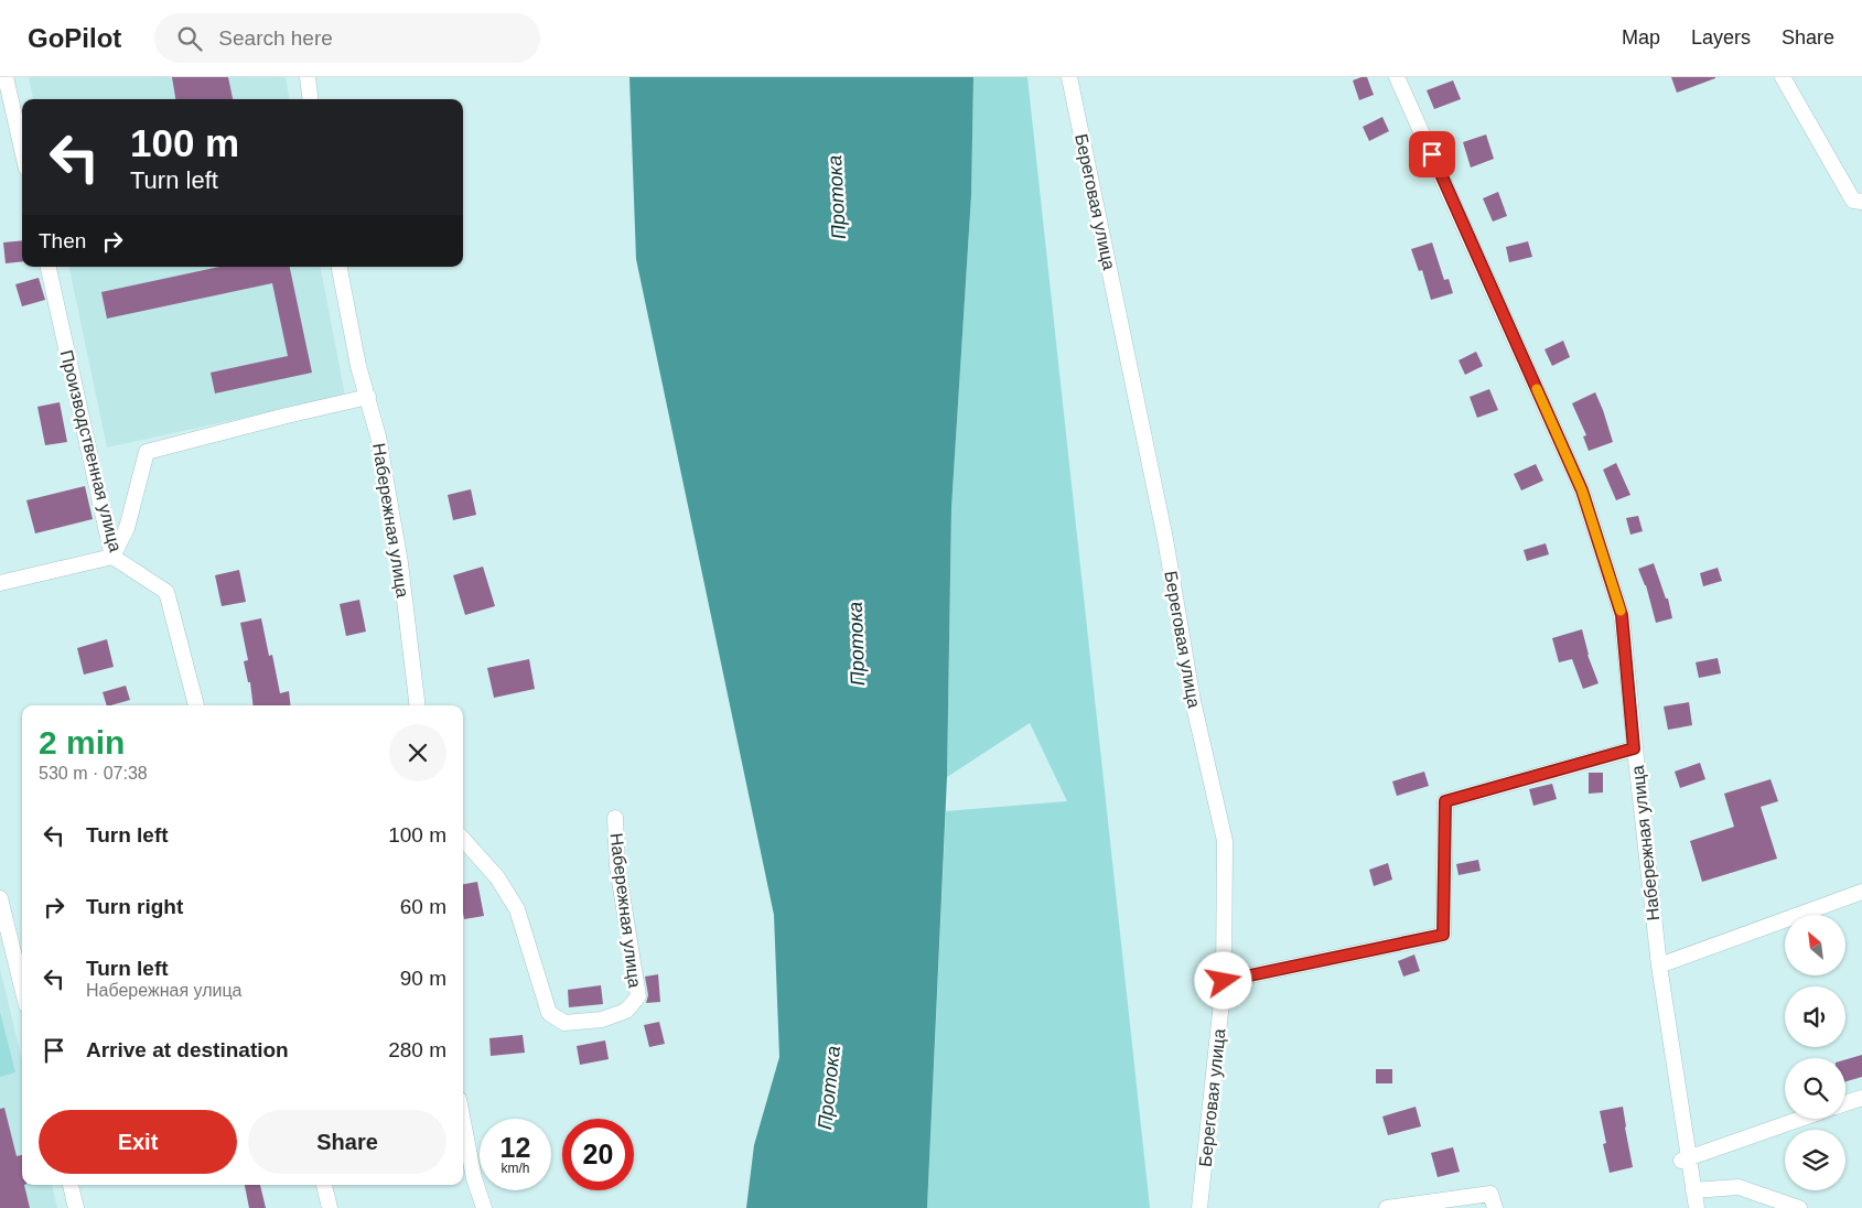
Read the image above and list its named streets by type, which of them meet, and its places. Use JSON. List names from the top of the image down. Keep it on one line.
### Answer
{"streets":{"street":["Береговая улица","Производственная улица","Набережная улица"]},"water":["Протока"],"north":"top left","page":{"header":"GoPilot","search":"Search here","nav":["Map","Layers","Share"],"turn":["100 m","Turn left"],"then":"Then","heading":["2 min","530 m · 07:38"],"list":[{"name":"Turn left","value":"100 m"},{"name":"Turn right","value":"60 m"},{"name":"Turn left","note":"Набережная улица","value":"90 m"},{"name":"Arrive at destination","value":"280 m"}],"buttons":["Exit","Share"],"speed":"12 km/h","limit":"20"}}
